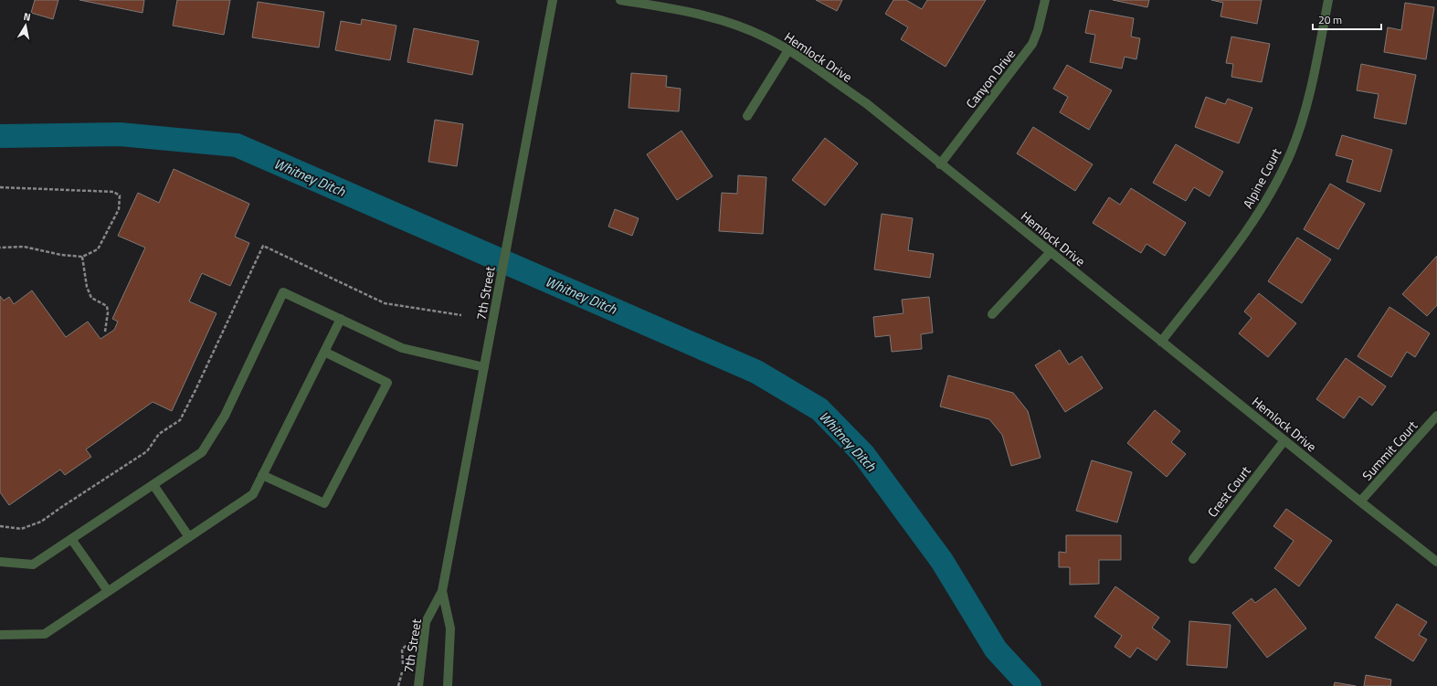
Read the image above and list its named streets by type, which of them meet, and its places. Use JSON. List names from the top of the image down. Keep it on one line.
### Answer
{"streets":{"street":["Hemlock Drive","Canyon Drive","Alpine Court","7th Street","Summit Court","Crest Court"]},"crossings":[["Hemlock Drive","Canyon Drive"],["Hemlock Drive","Alpine Court"],["Hemlock Drive","Summit Court"],["Hemlock Drive","Crest Court"]],"water":["Whitney Ditch"],"scale_bar":"20 m","north":"top"}
